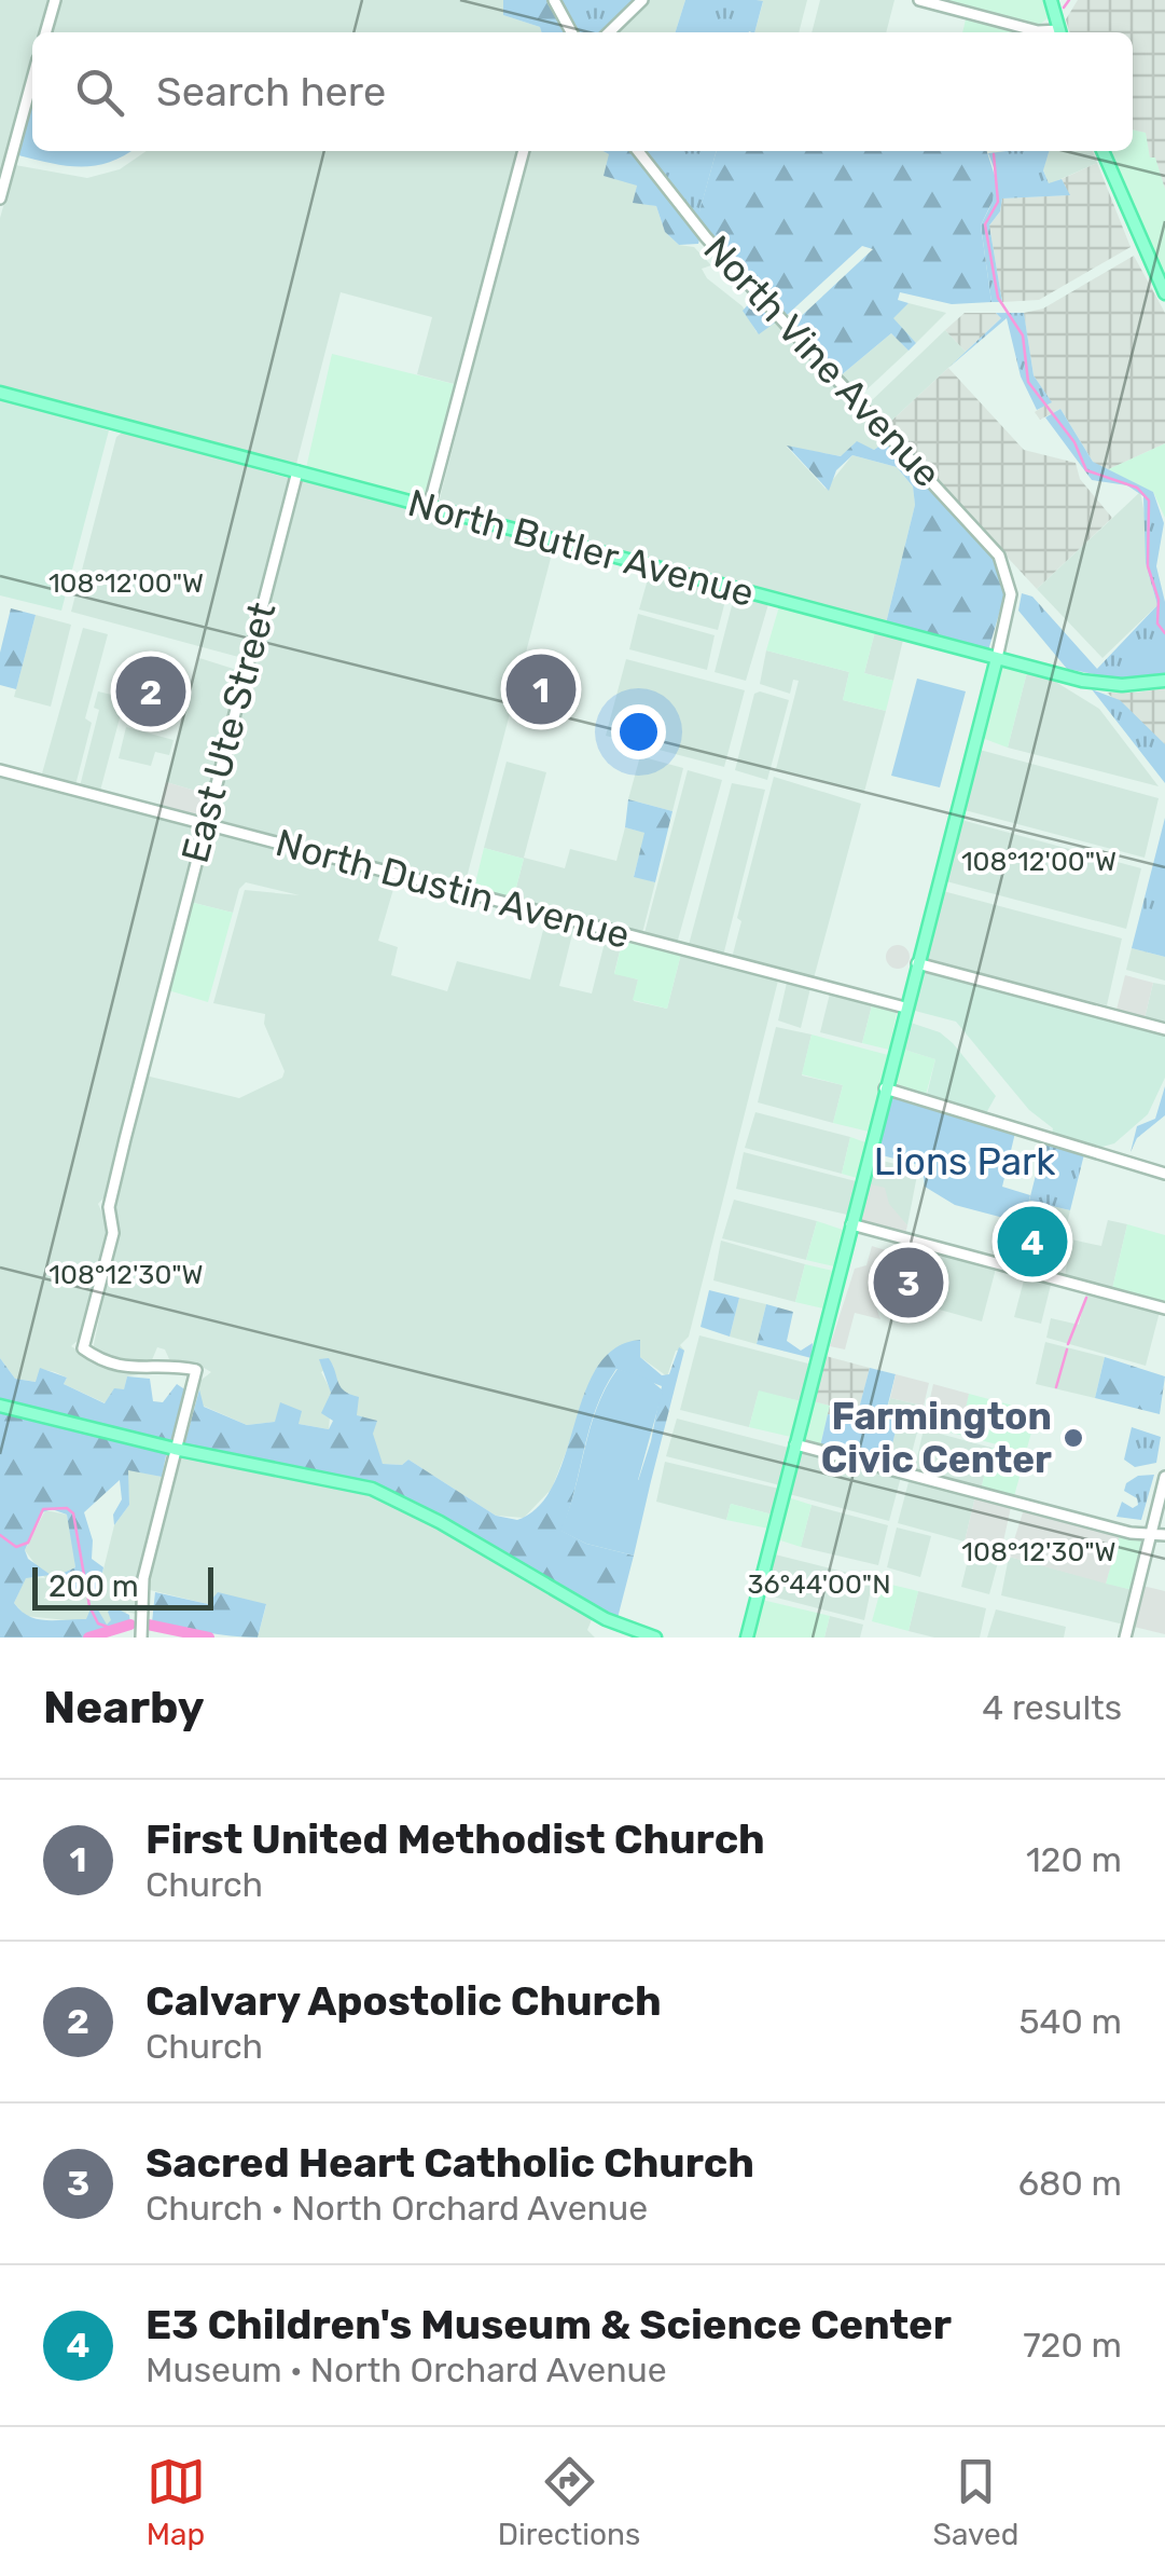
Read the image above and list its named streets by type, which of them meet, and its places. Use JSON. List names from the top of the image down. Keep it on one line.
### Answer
{"streets":{"main road":["North Butler Avenue"],"street":["North Vine Avenue","East Ute Street","North Dustin Avenue"]},"crossings":[["North Vine Avenue","North Butler Avenue"],["North Butler Avenue","East Ute Street"],["East Ute Street","North Dustin Avenue"]],"parks":["Lions Park"],"places":["Farmington Civic Center"],"scale_bar":"200 m","page":{"search":"Search here","pins":["1","2","4","3"],"scale":"200 m","heading":["Nearby","4 results"],"list":[{"mark":"1","name":"First United Methodist Church","note":"Church","value":"120 m"},{"mark":"2","name":"Calvary Apostolic Church","note":"Church","value":"540 m"},{"mark":"3","name":"Sacred Heart Catholic Church","note":"Church · North Orchard Avenue","value":"680 m"},{"mark":"4","name":"E3 Children's Museum & Science Center","note":"Museum · North Orchard Avenue","value":"720 m"}],"nav":["Map","Directions","Saved"]},"coordinates":["108°12'00\"W","108°12'30\"W","36°44'00\"N"]}
